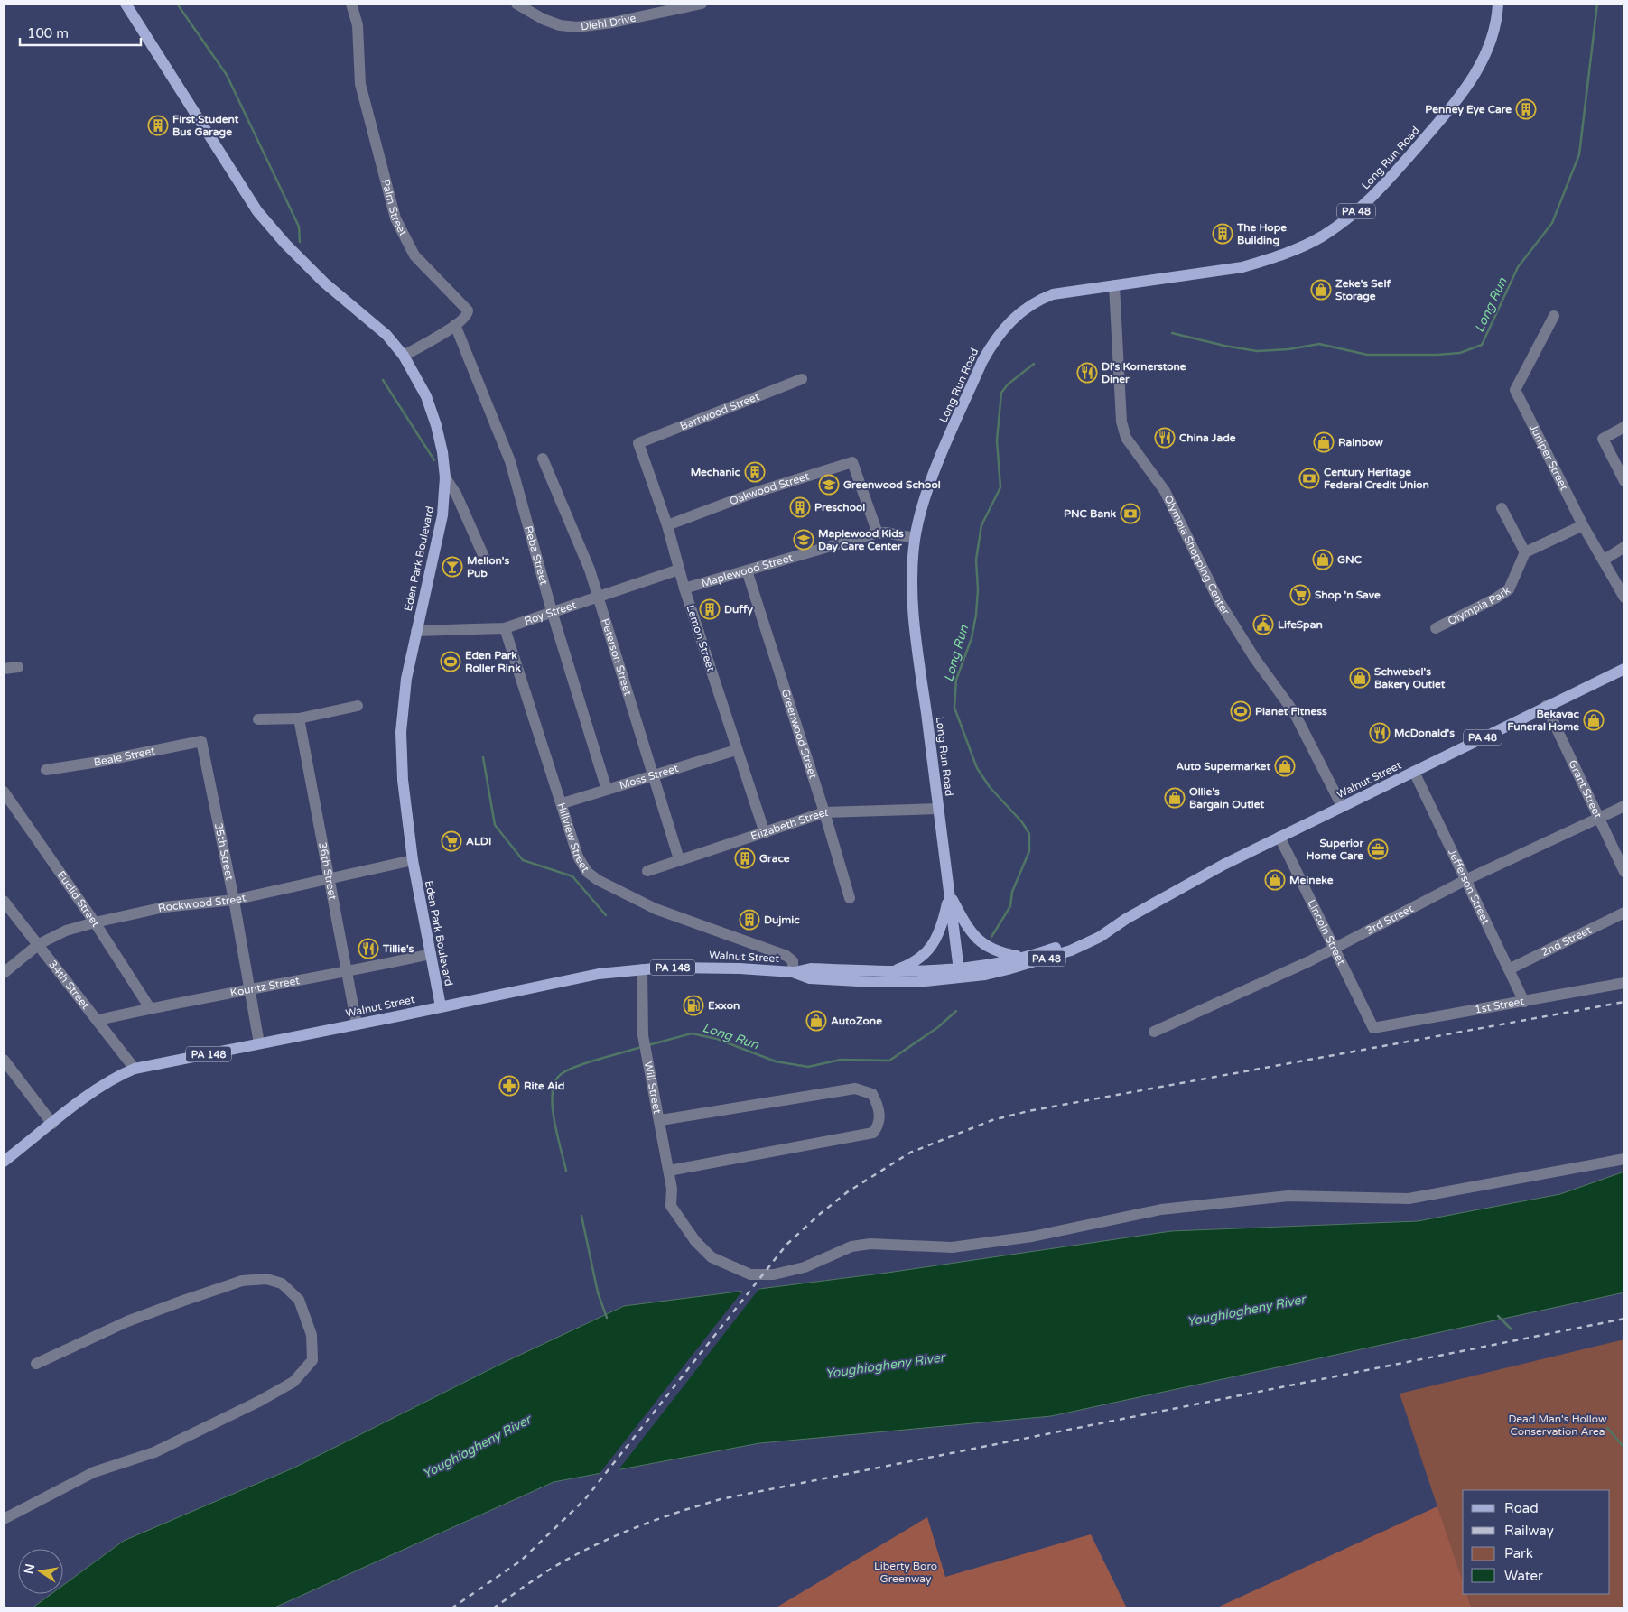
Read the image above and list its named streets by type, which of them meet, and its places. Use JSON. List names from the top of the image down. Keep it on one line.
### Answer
{"streets":{"main road":["Long Run Road","PA 48","Eden Park Boulevard","Walnut Street","PA 148"],"street":["Diehl Drive","Palm Street","Bartwood Street","Juniper Street","Oakwood Street","Olympia Shopping Center","Reba Street","Maplewood Street","Olympia Park","Roy Street","Lemon Street","Peterson Street","Greenwood Street","Beale Street","Moss Street","Grant Street","Elizabeth Street","Hillview Street","35th Street","36th Street","Jefferson Street","Euclid Street","Rockwood Street","3rd Street","Lincoln Street","2nd Street","34th Street","Kountz Street","1st Street","Will Street"]},"crossings":[["Long Run Road","PA 48"],["Long Run Road","Olympia Shopping Center"],["Long Run Road","Maplewood Street"],["Long Run Road","Walnut Street"],["Long Run Road","Elizabeth Street"],["Palm Street","Reba Street"],["Palm Street","Eden Park Boulevard"],["PA 48","Walnut Street"],["Bartwood Street","Lemon Street"],["Oakwood Street","Maplewood Street"],["Oakwood Street","Lemon Street"],["Olympia Shopping Center","Walnut Street"],["Reba Street","Roy Street"],["Reba Street","Moss Street"],["Eden Park Boulevard","Roy Street"],["Eden Park Boulevard","Walnut Street"],["Eden Park Boulevard","Rockwood Street"],["Eden Park Boulevard","Kountz Street"],["Maplewood Street","Lemon Street"],["Maplewood Street","Greenwood Street"],["Roy Street","Lemon Street"],["Roy Street","Peterson Street"],["Roy Street","Hillview Street"],["Lemon Street","Moss Street"],["Lemon Street","Elizabeth Street"],["Peterson Street","Moss Street"],["Peterson Street","Elizabeth Street"],["Greenwood Street","Elizabeth Street"],["Beale Street","35th Street"],["Moss Street","Hillview Street"],["Walnut Street","Grant Street"],["Walnut Street","Hillview Street"],["Walnut Street","35th Street"],["Walnut Street","36th Street"],["Walnut Street","Jefferson Street"],["Walnut Street","Lincoln Street"],["Walnut Street","34th Street"],["Walnut Street","Will Street"],["Grant Street","3rd Street"],["35th Street","Rockwood Street"],["35th Street","Kountz Street"],["36th Street","Rockwood Street"],["36th Street","Kountz Street"],["Jefferson Street","3rd Street"],["Jefferson Street","2nd Street"],["Jefferson Street","1st Street"],["Euclid Street","Rockwood Street"],["Euclid Street","Kountz Street"],["Rockwood Street","34th Street"],["3rd Street","Lincoln Street"],["Lincoln Street","1st Street"],["34th Street","Kountz Street"]],"water":["Long Run","Youghiogheny River"],"parks":["Dead Man's Hollow Conservation Area","Liberty Boro Greenway"],"places":{"building":["Penney Eye Care","First Student Bus Garage","The Hope Building","Mechanic","Preschool","Duffy","Grace","Dujmic"],"shop":["Zeke's Self Storage","Rainbow","GNC","Schwebel's Bakery Outlet","Bekavac Funeral Home","Auto Supermarket","Ollie's Bargain Outlet","Meineke","AutoZone"],"restaurant":["Di's Kornerstone Diner","China Jade","McDonald's","Tillie's"],"bank":["Century Heritage Federal Credit Union","PNC Bank"],"school or university":["Greenwood School","Maplewood Kids Day Care Center"],"bar":["Mellon's Pub"],"supermarket":["Shop 'n Save","ALDI"],"public building":["LifeSpan"],"sports":["Eden Park Roller Rink","Planet Fitness"],"office":["Superior Home Care"],"fuel station":["Exxon"],"pharmacy":["Rite Aid"]},"legend":["Road","Railway","Park","Water"],"scale_bar":"100 m","north":"left"}
